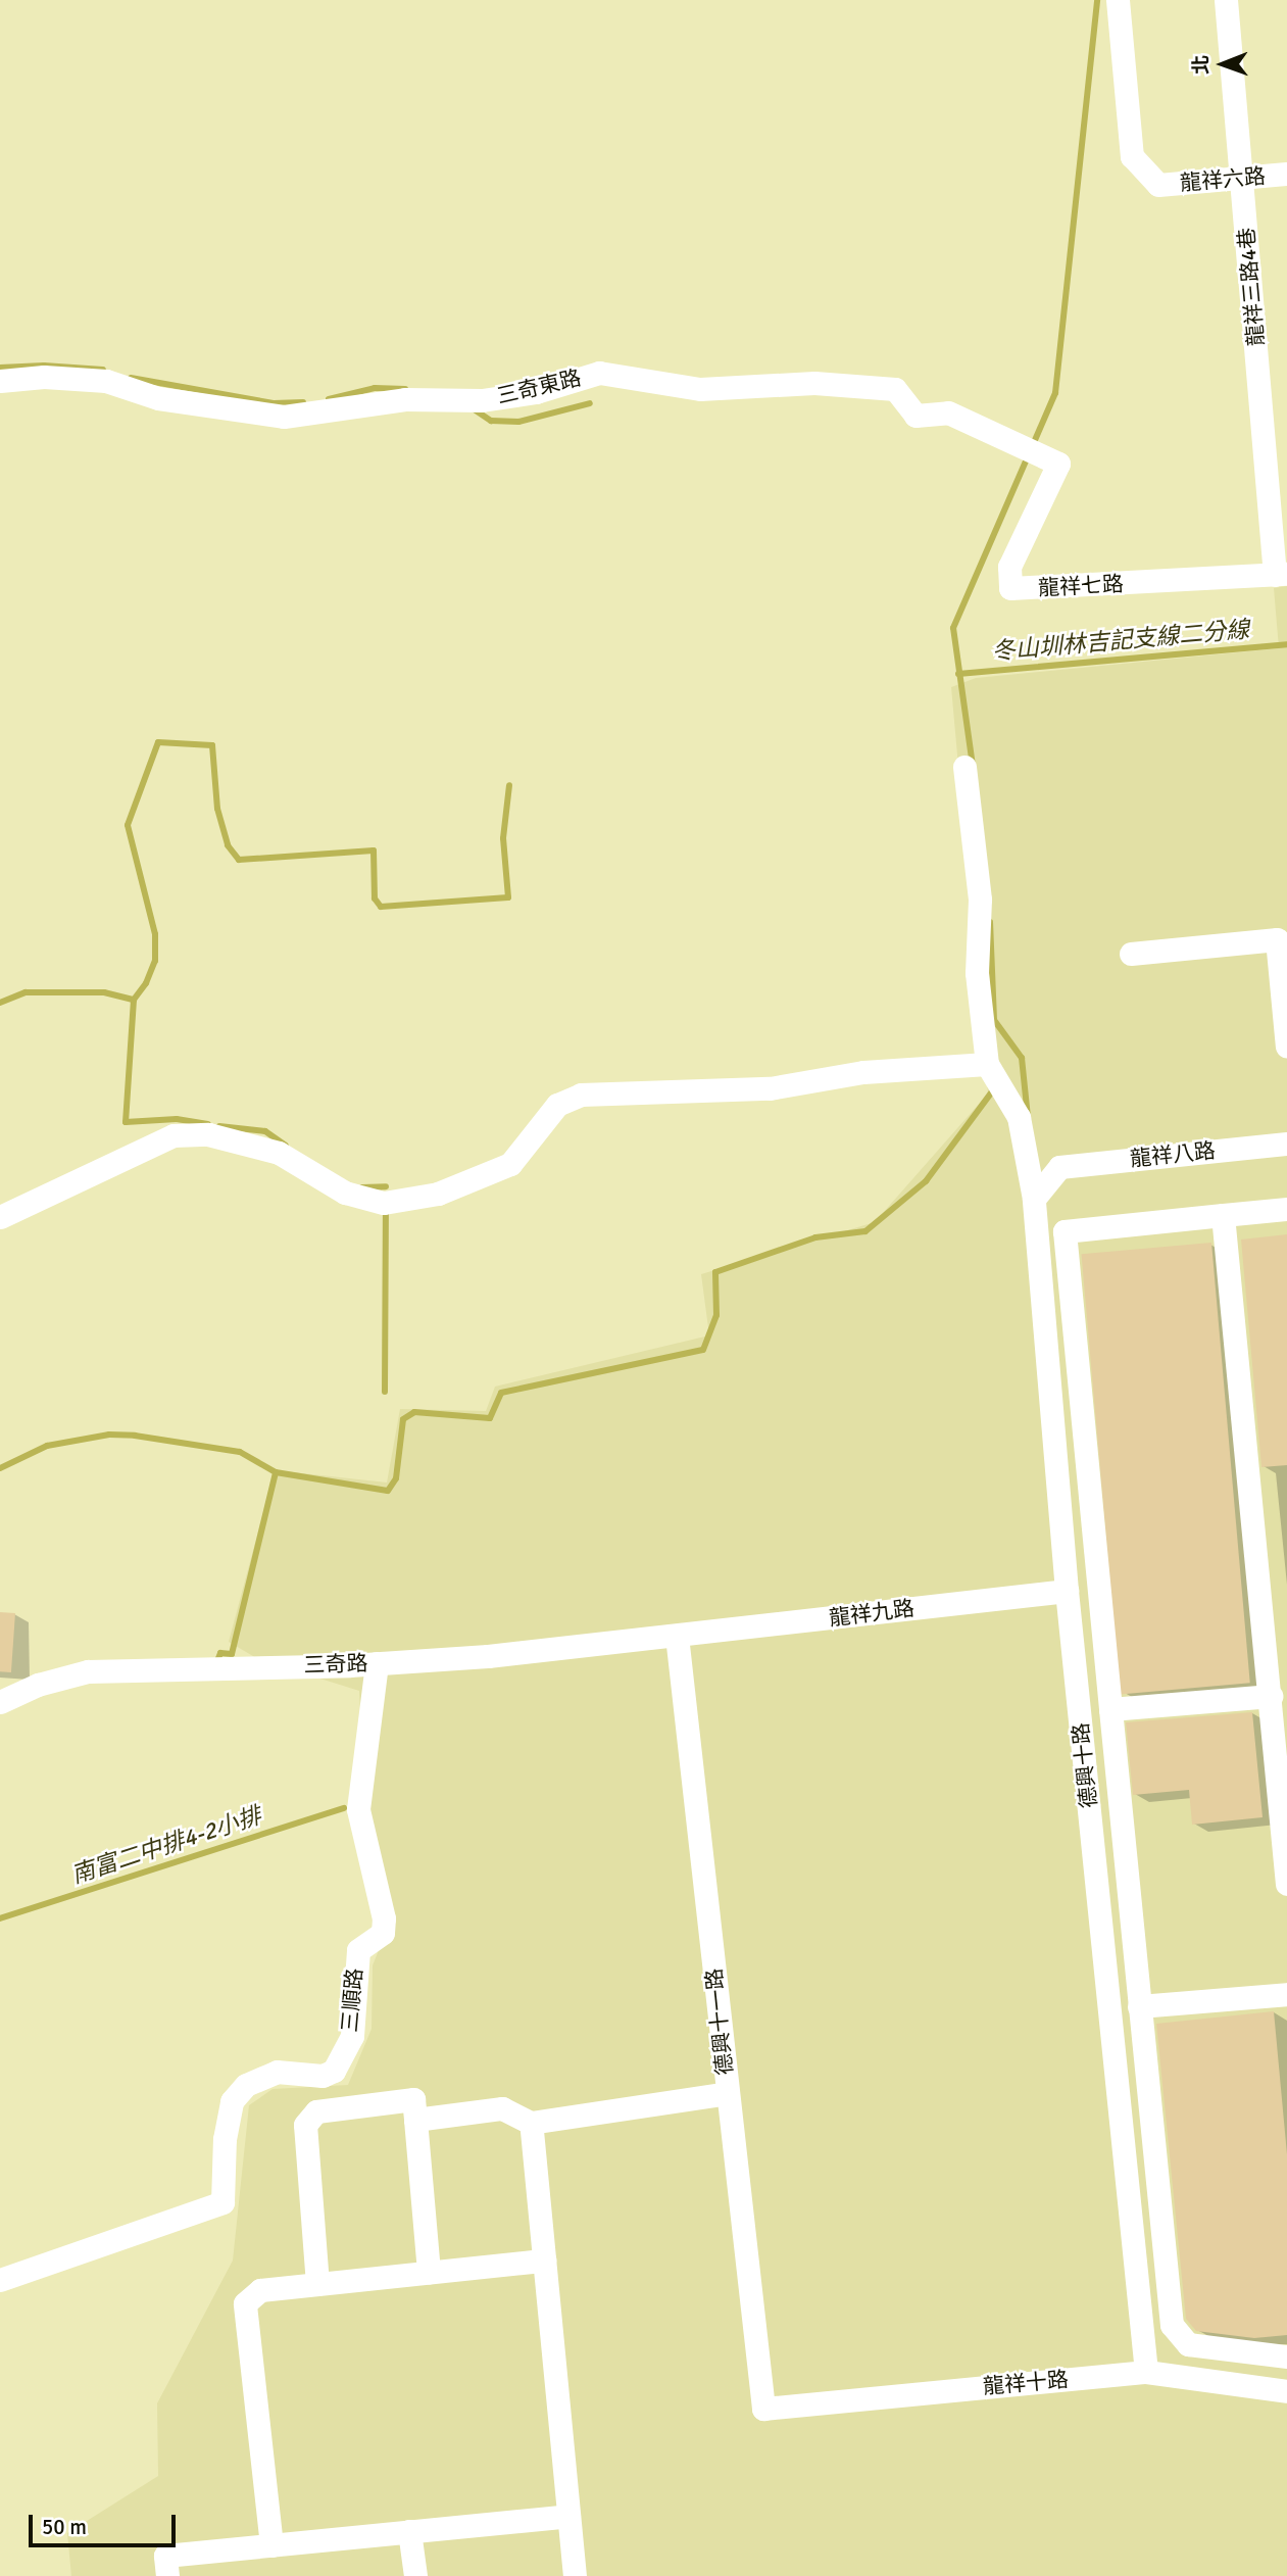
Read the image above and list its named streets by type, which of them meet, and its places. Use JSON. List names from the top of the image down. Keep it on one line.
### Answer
{"streets":{"street":["龍祥六路","龍祥三路4巷","三奇東路","龍祥七路","龍祥八路","龍祥九路","三奇路","德興十路","三順路","德興十一路","龍祥十路"]},"crossings":[["龍祥六路","龍祥三路4巷"],["龍祥三路4巷","龍祥七路"],["三奇東路","龍祥七路"],["龍祥八路","德興十路"],["龍祥九路","三奇路"],["龍祥九路","德興十路"],["龍祥九路","德興十一路"],["三奇路","三順路"],["三奇路","德興十一路"],["德興十路","龍祥十路"],["德興十一路","龍祥十路"]],"water":["冬山圳林吉記支線二分線","南富二中排4-2小排"],"scale_bar":"50 m","north":"left"}
